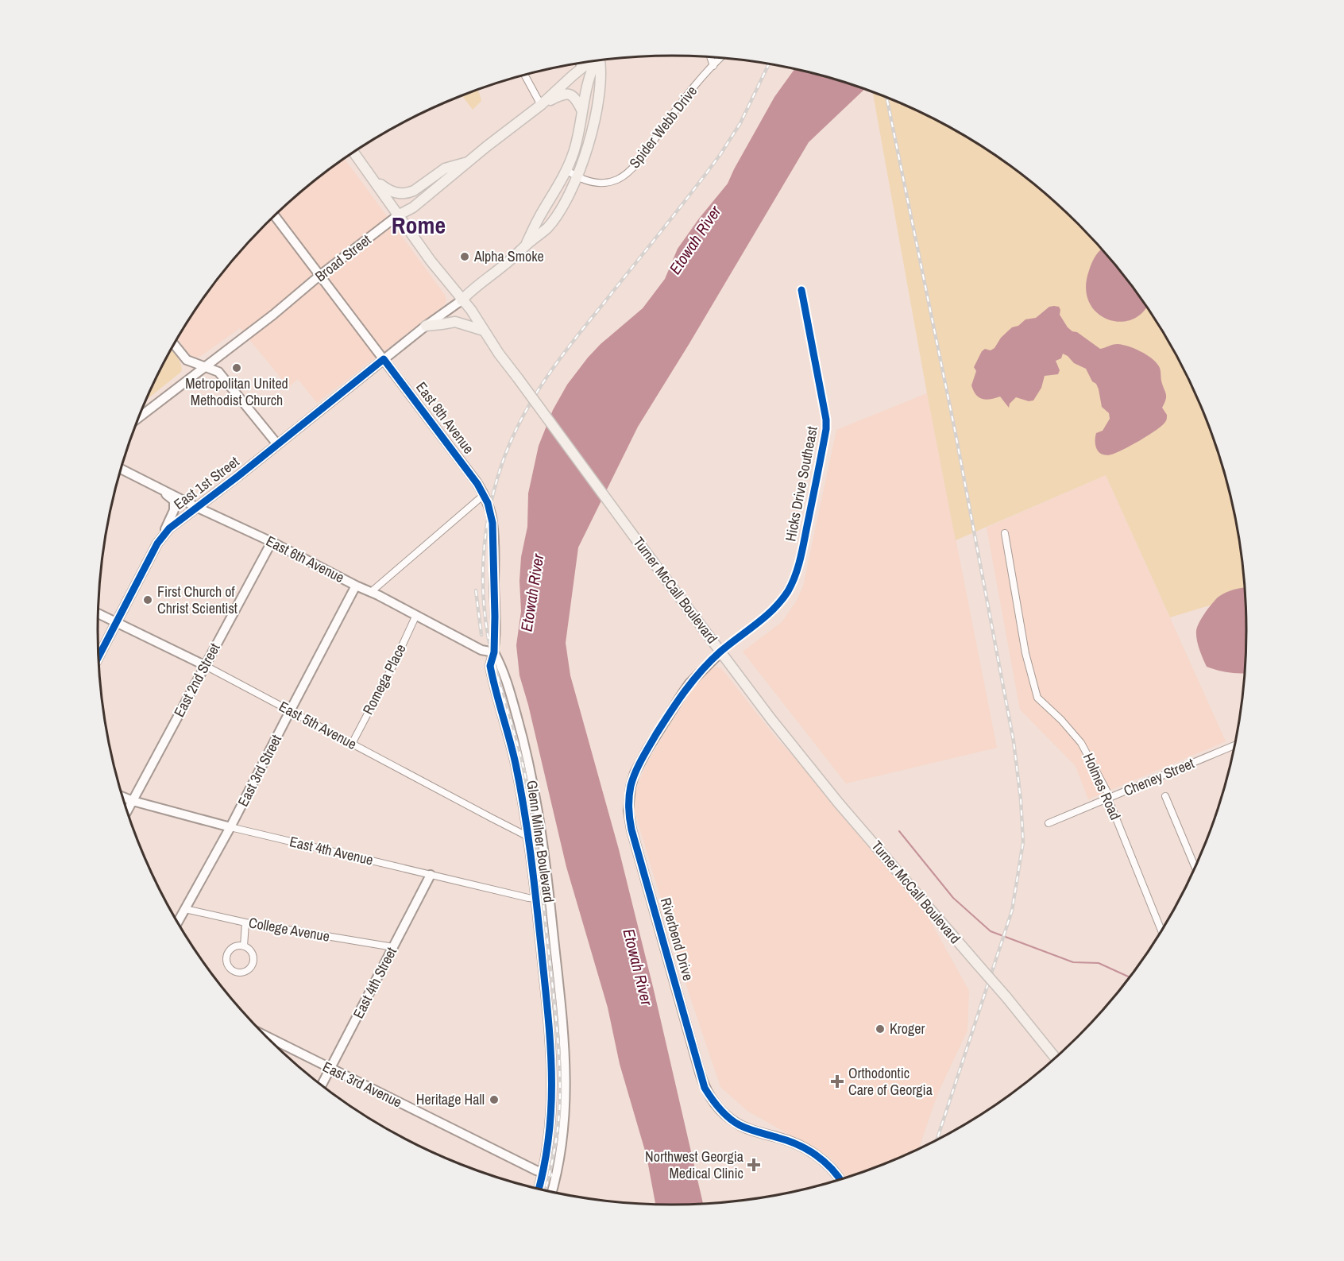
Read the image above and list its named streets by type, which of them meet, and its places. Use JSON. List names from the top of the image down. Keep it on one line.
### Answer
{"streets":{"main road":["Broad Street","Turner McCall Boulevard"],"street":["Spider Webb Drive","East 8th Avenue","East 1st Street","Hicks Drive Southeast","East 6th Avenue","Romega Place","East 2nd Street","East 5th Avenue","East 3rd Street","Cheney Street","Holmes Road","Glenn Milner Boulevard","East 4th Avenue","College Avenue","Riverbend Drive","East 4th Street","East 3rd Avenue"]},"crossings":[["Broad Street","East 8th Avenue"],["Broad Street","Turner McCall Boulevard"],["East 8th Avenue","East 1st Street"],["East 8th Avenue","Glenn Milner Boulevard"],["East 1st Street","East 6th Avenue"],["East 1st Street","Turner McCall Boulevard"],["East 1st Street","East 5th Avenue"],["Hicks Drive Southeast","Turner McCall Boulevard"],["Hicks Drive Southeast","Riverbend Drive"],["East 6th Avenue","Romega Place"],["East 6th Avenue","East 2nd Street"],["East 6th Avenue","East 3rd Street"],["East 6th Avenue","Glenn Milner Boulevard"],["Turner McCall Boulevard","Riverbend Drive"],["Romega Place","East 5th Avenue"],["East 2nd Street","East 5th Avenue"],["East 2nd Street","East 4th Avenue"],["East 5th Avenue","East 3rd Street"],["East 5th Avenue","Glenn Milner Boulevard"],["East 3rd Street","East 4th Avenue"],["East 3rd Street","College Avenue"],["Cheney Street","Holmes Road"],["Glenn Milner Boulevard","East 4th Avenue"],["Glenn Milner Boulevard","East 3rd Avenue"],["East 4th Avenue","East 4th Street"],["College Avenue","East 4th Street"],["East 4th Street","East 3rd Avenue"]],"districts":["Rome"],"water":["Etowah River"],"places":{"other":["Alpha Smoke","Metropolitan United Methodist Church","First Church of Christ Scientist","Kroger","Heritage Hall"],"health":["Orthodontic Care of Georgia","Northwest Georgia Medical Clinic"]}}
